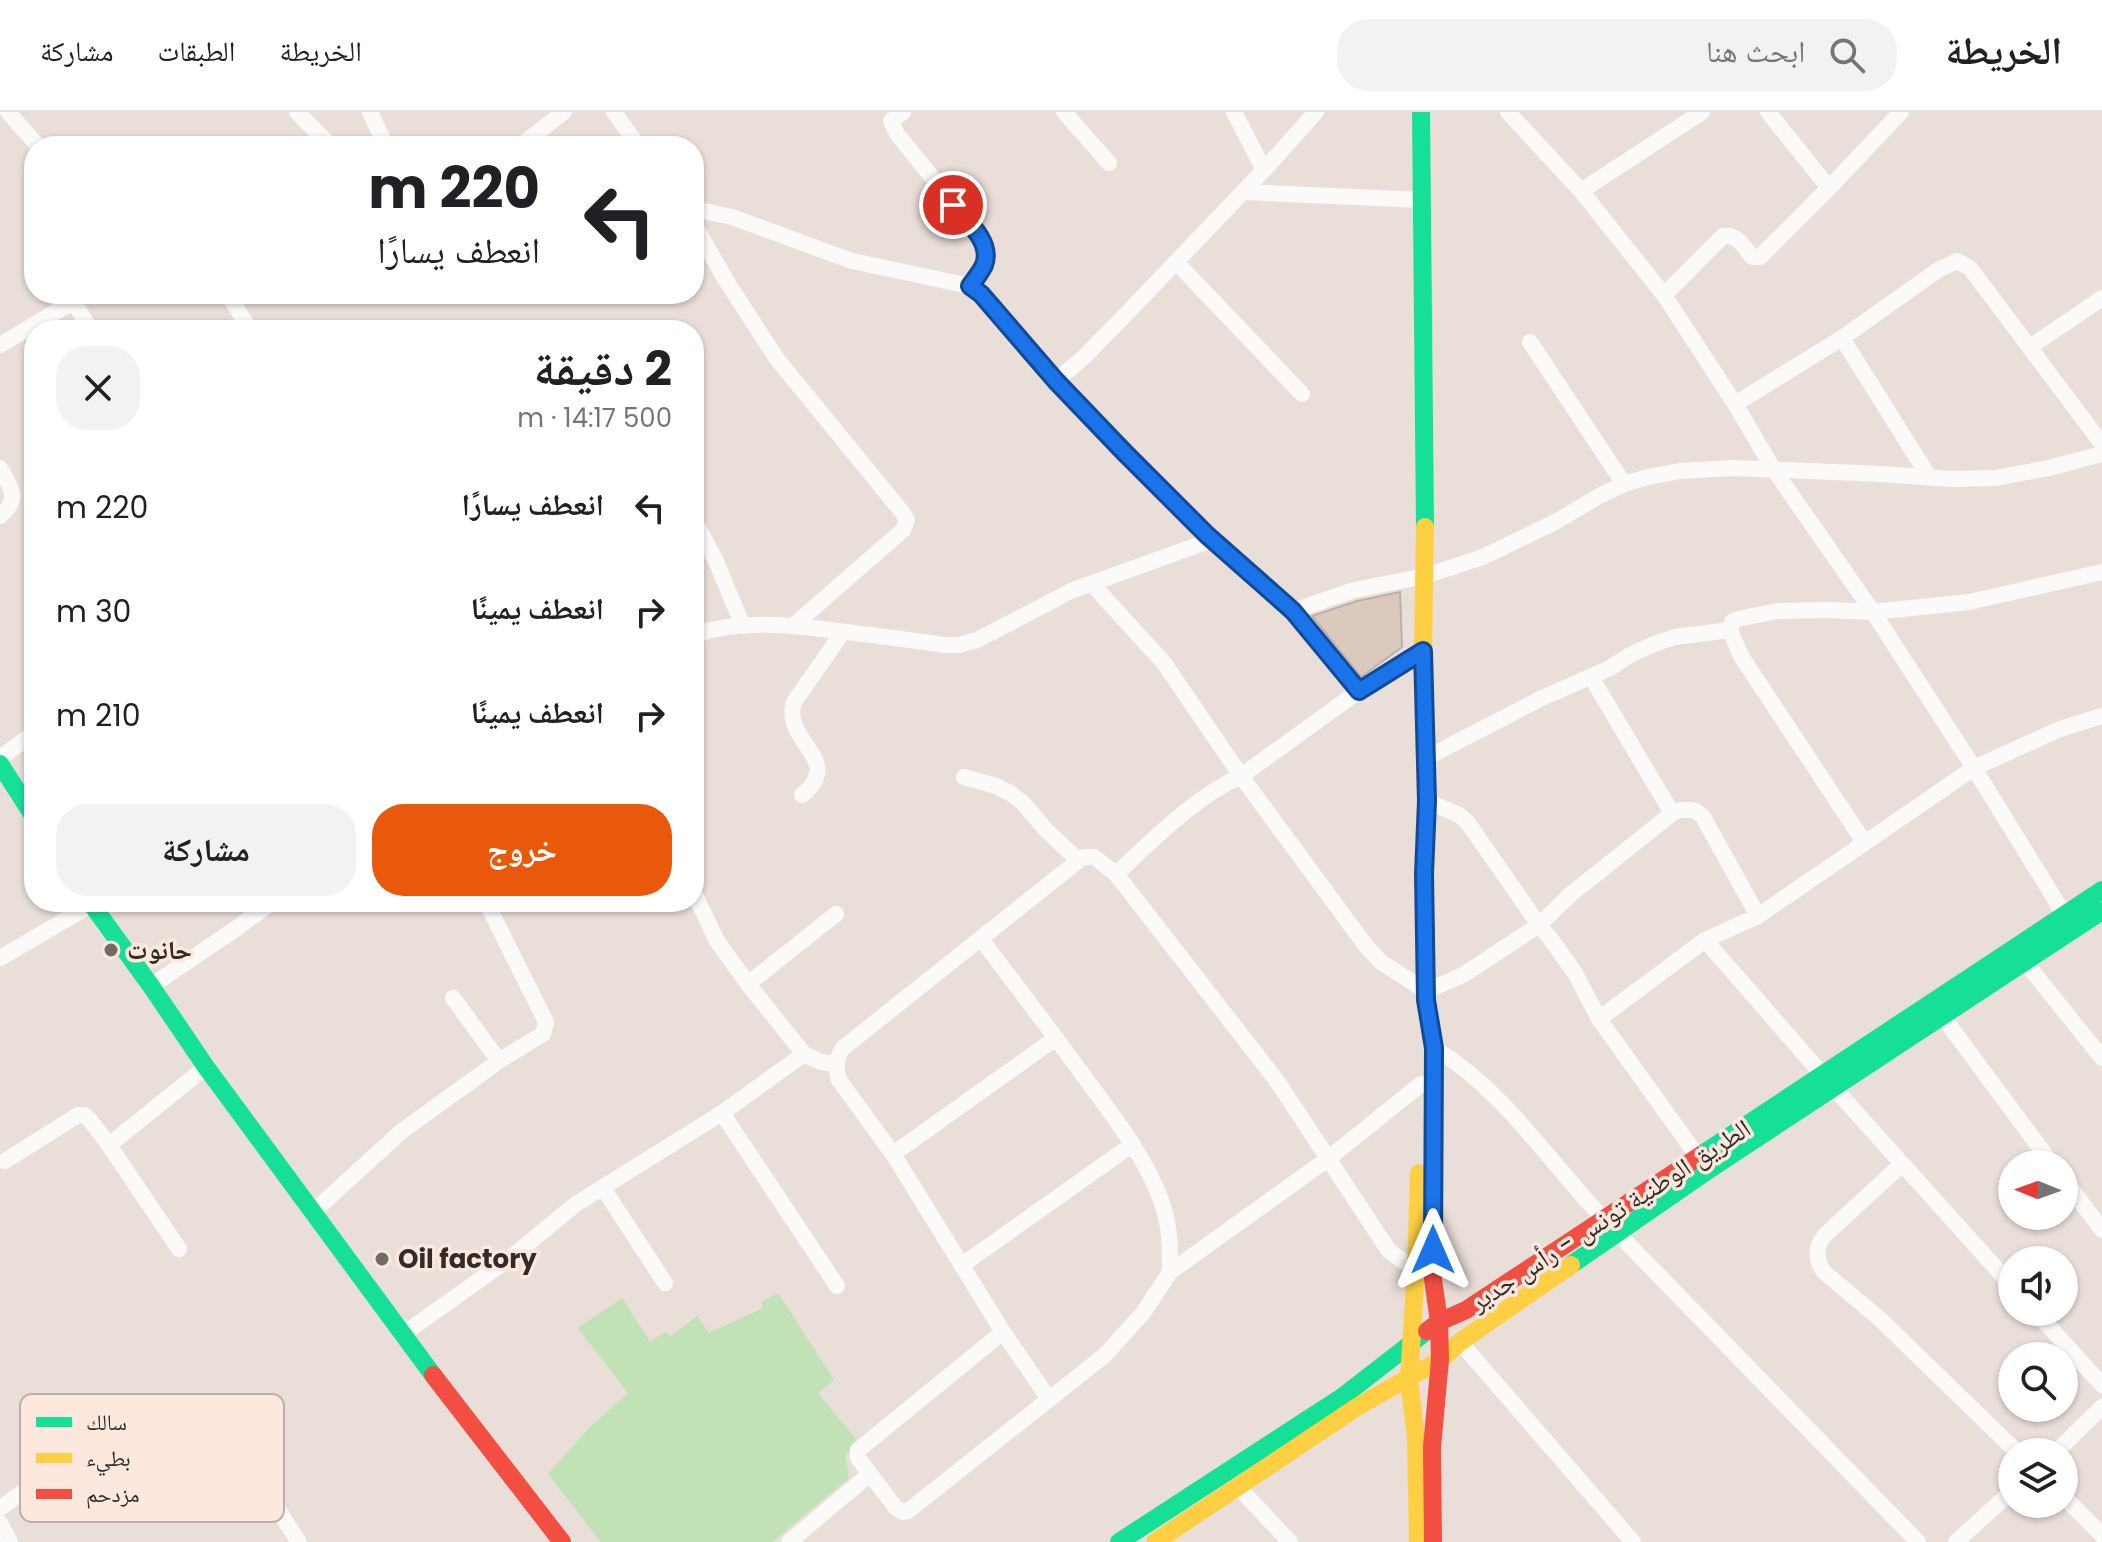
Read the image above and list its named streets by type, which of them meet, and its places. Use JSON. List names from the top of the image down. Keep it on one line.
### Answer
{"streets":{"main road":["الطريق الوطنية تونس - رأس جدير"]},"places":["حانوت","Oil factory"],"legend":["سالك","بطيء","مزدحم"],"north":"left","page":{"header":"الخريطة","search":"ابحث هنا","nav":["الخريطة","الطبقات","مشاركة"],"turn":["220 m","انعطف يسارًا"],"heading":["2 دقيقة","500 m · 14:17"],"list":[{"name":"انعطف يسارًا","value":"220 m"},{"name":"انعطف يمينًا","value":"30 m"},{"name":"انعطف يمينًا","value":"210 m"}],"buttons":["خروج","مشاركة"]}}
